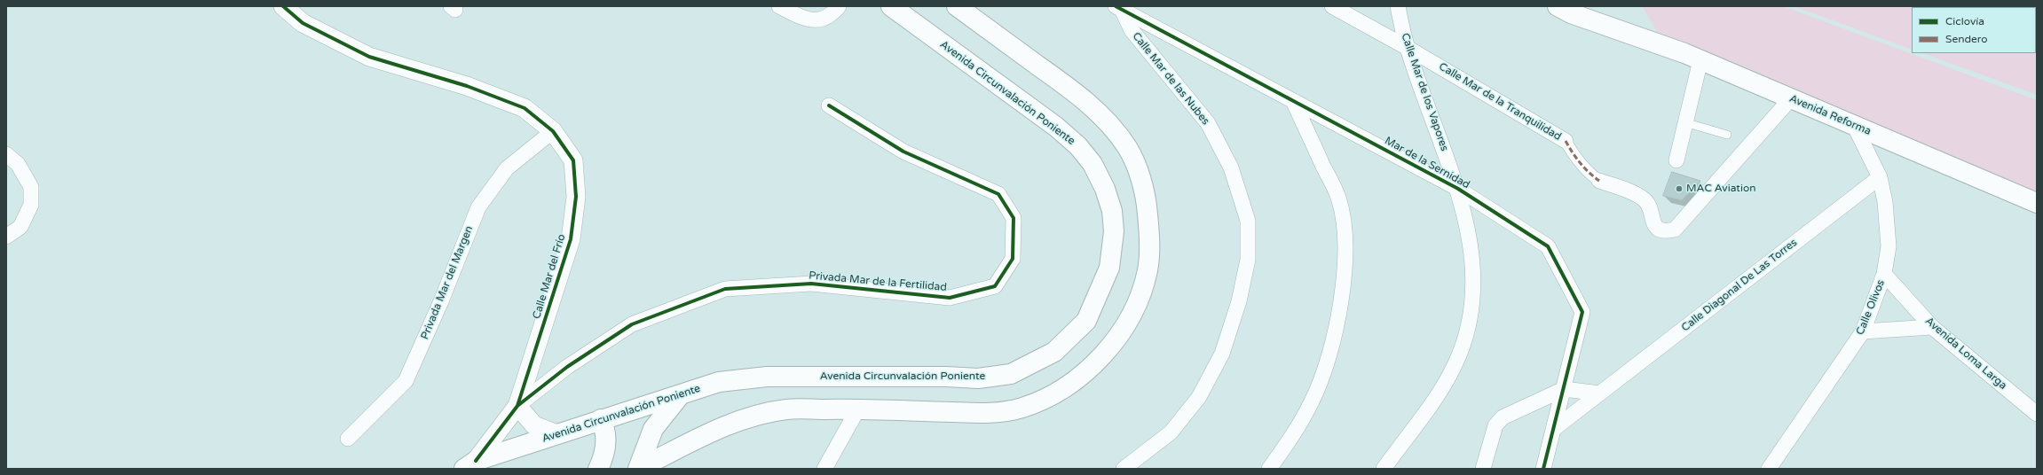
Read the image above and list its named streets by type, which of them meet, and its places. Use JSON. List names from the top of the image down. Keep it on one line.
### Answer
{"streets":{"main road":["Avenida Circunvalación Poniente","Avenida Reforma"],"street":["Calle Mar de las Nubes","Calle Mar de los Vapores","Calle Mar de la Tranquilidad","Mar de la Sernidad","Calle Mar del Frío","Privada Mar de la Fertilidad","Privada Mar del Margen","Calle Diagonal De Las Torres","Calle Olivos","Avenida Loma Larga"]},"crossings":[["Calle Mar de las Nubes","Mar de la Sernidad"],["Calle Mar de los Vapores","Calle Mar de la Tranquilidad"],["Calle Mar de los Vapores","Mar de la Sernidad"],["Avenida Circunvalación Poniente","Calle Mar del Frío"],["Avenida Reforma","Calle Olivos"],["Mar de la Sernidad","Calle Diagonal De Las Torres"],["Calle Mar del Frío","Privada Mar de la Fertilidad"],["Calle Mar del Frío","Privada Mar del Margen"],["Calle Diagonal De Las Torres","Calle Olivos"],["Calle Olivos","Avenida Loma Larga"]],"places":["MAC Aviation"],"legend":["Ciclovía","Sendero"]}
